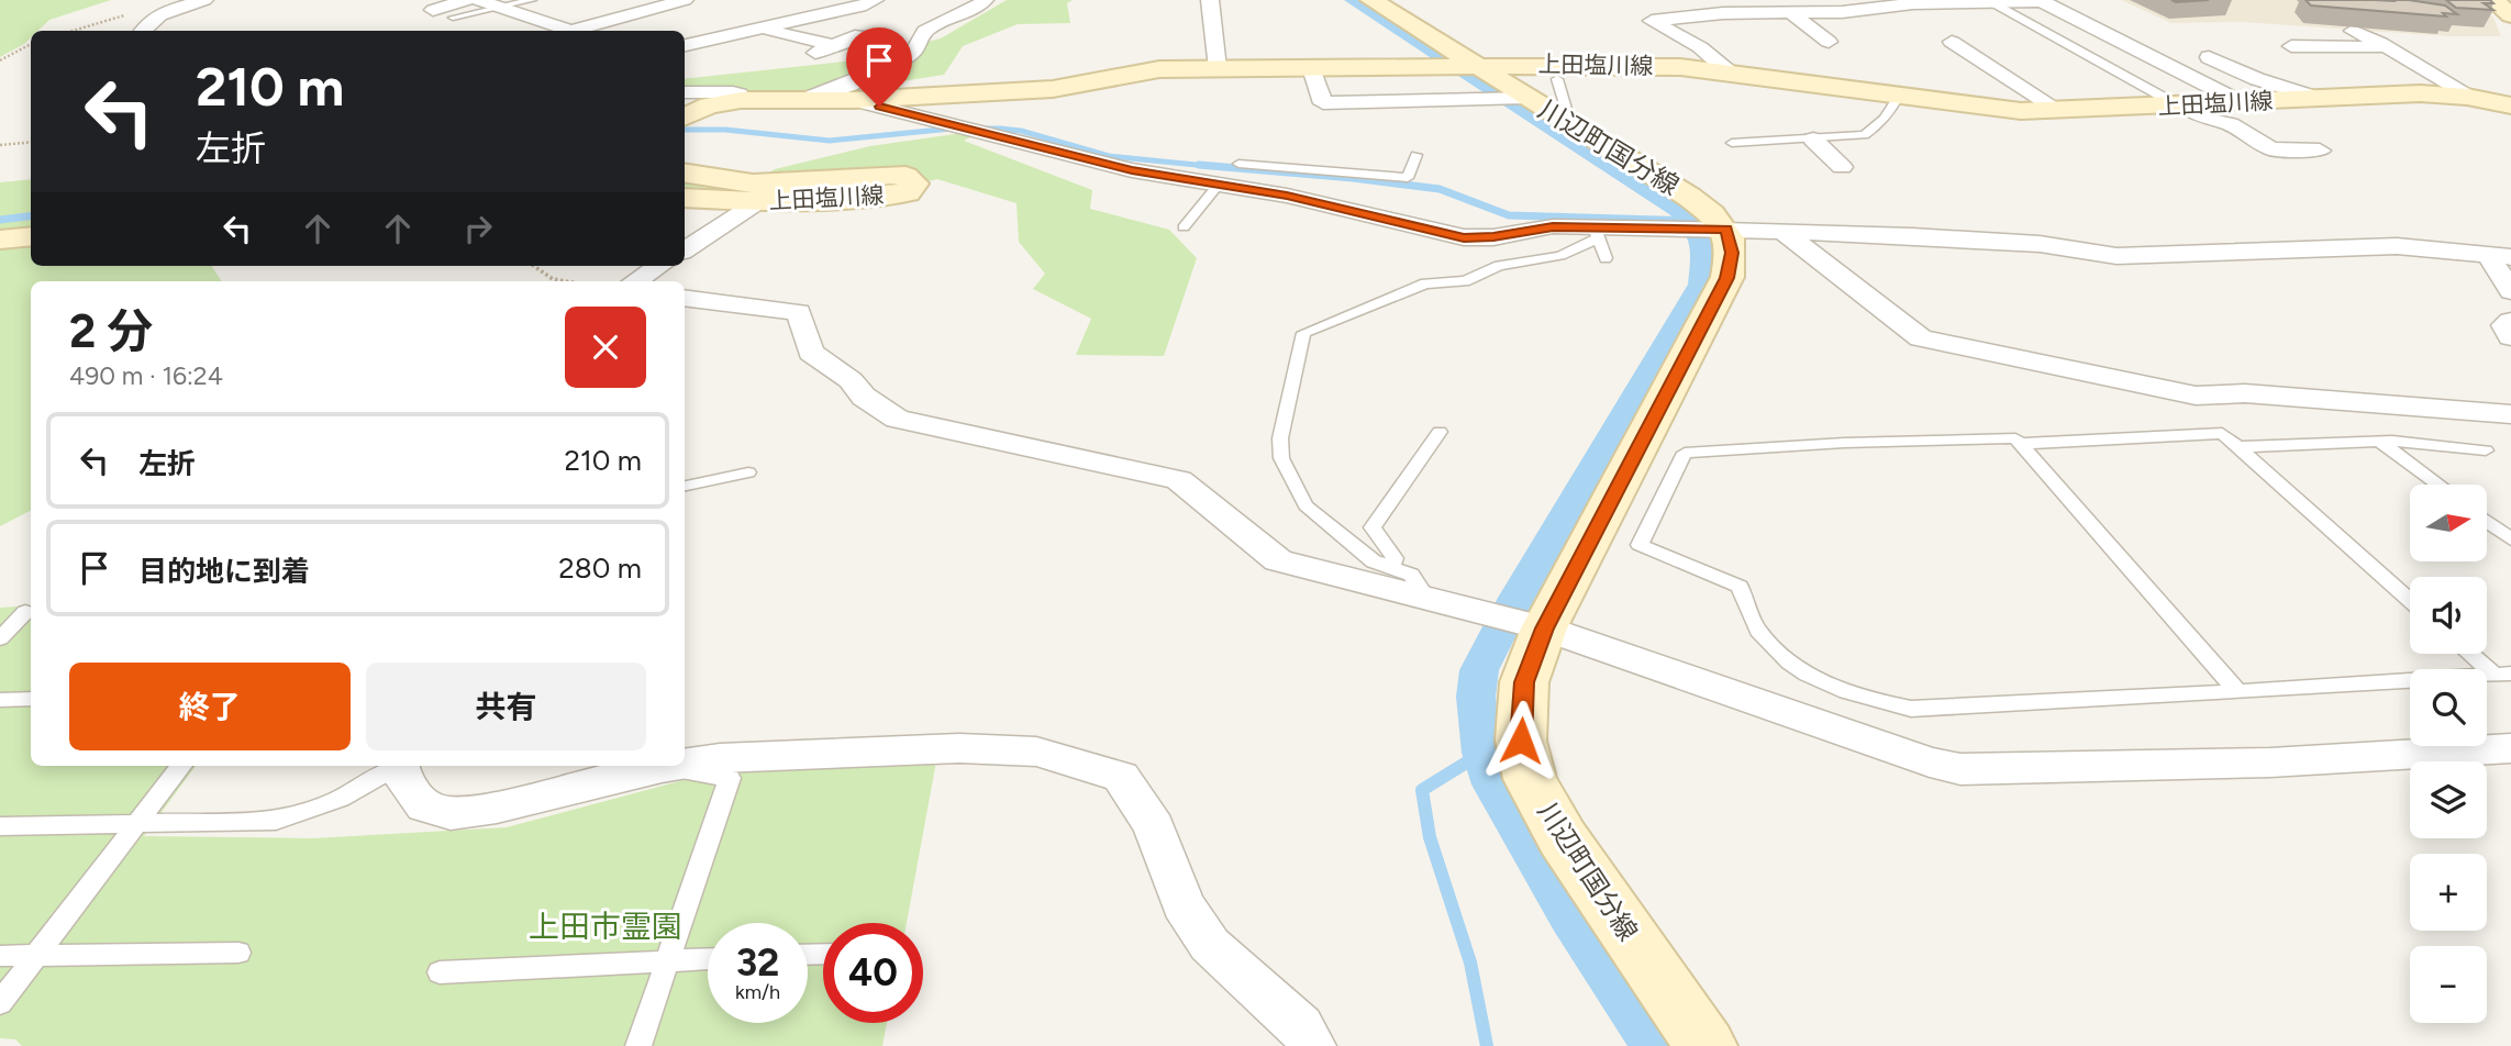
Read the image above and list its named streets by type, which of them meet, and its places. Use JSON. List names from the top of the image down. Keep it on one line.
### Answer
{"streets":{"main road":["上田塩川線","川辺町国分線"]},"crossings":[["上田塩川線","川辺町国分線"]],"parks":["上田市霊園"],"north":"right","page":{"turn":["210 m","左折"],"heading":["2 分","490 m · 16:24"],"list":[{"name":"左折","value":"210 m"},{"name":"目的地に到着","value":"280 m"}],"map_buttons":["+","−"],"buttons":["終了","共有"],"speed":"32 km/h","limit":"40"}}
